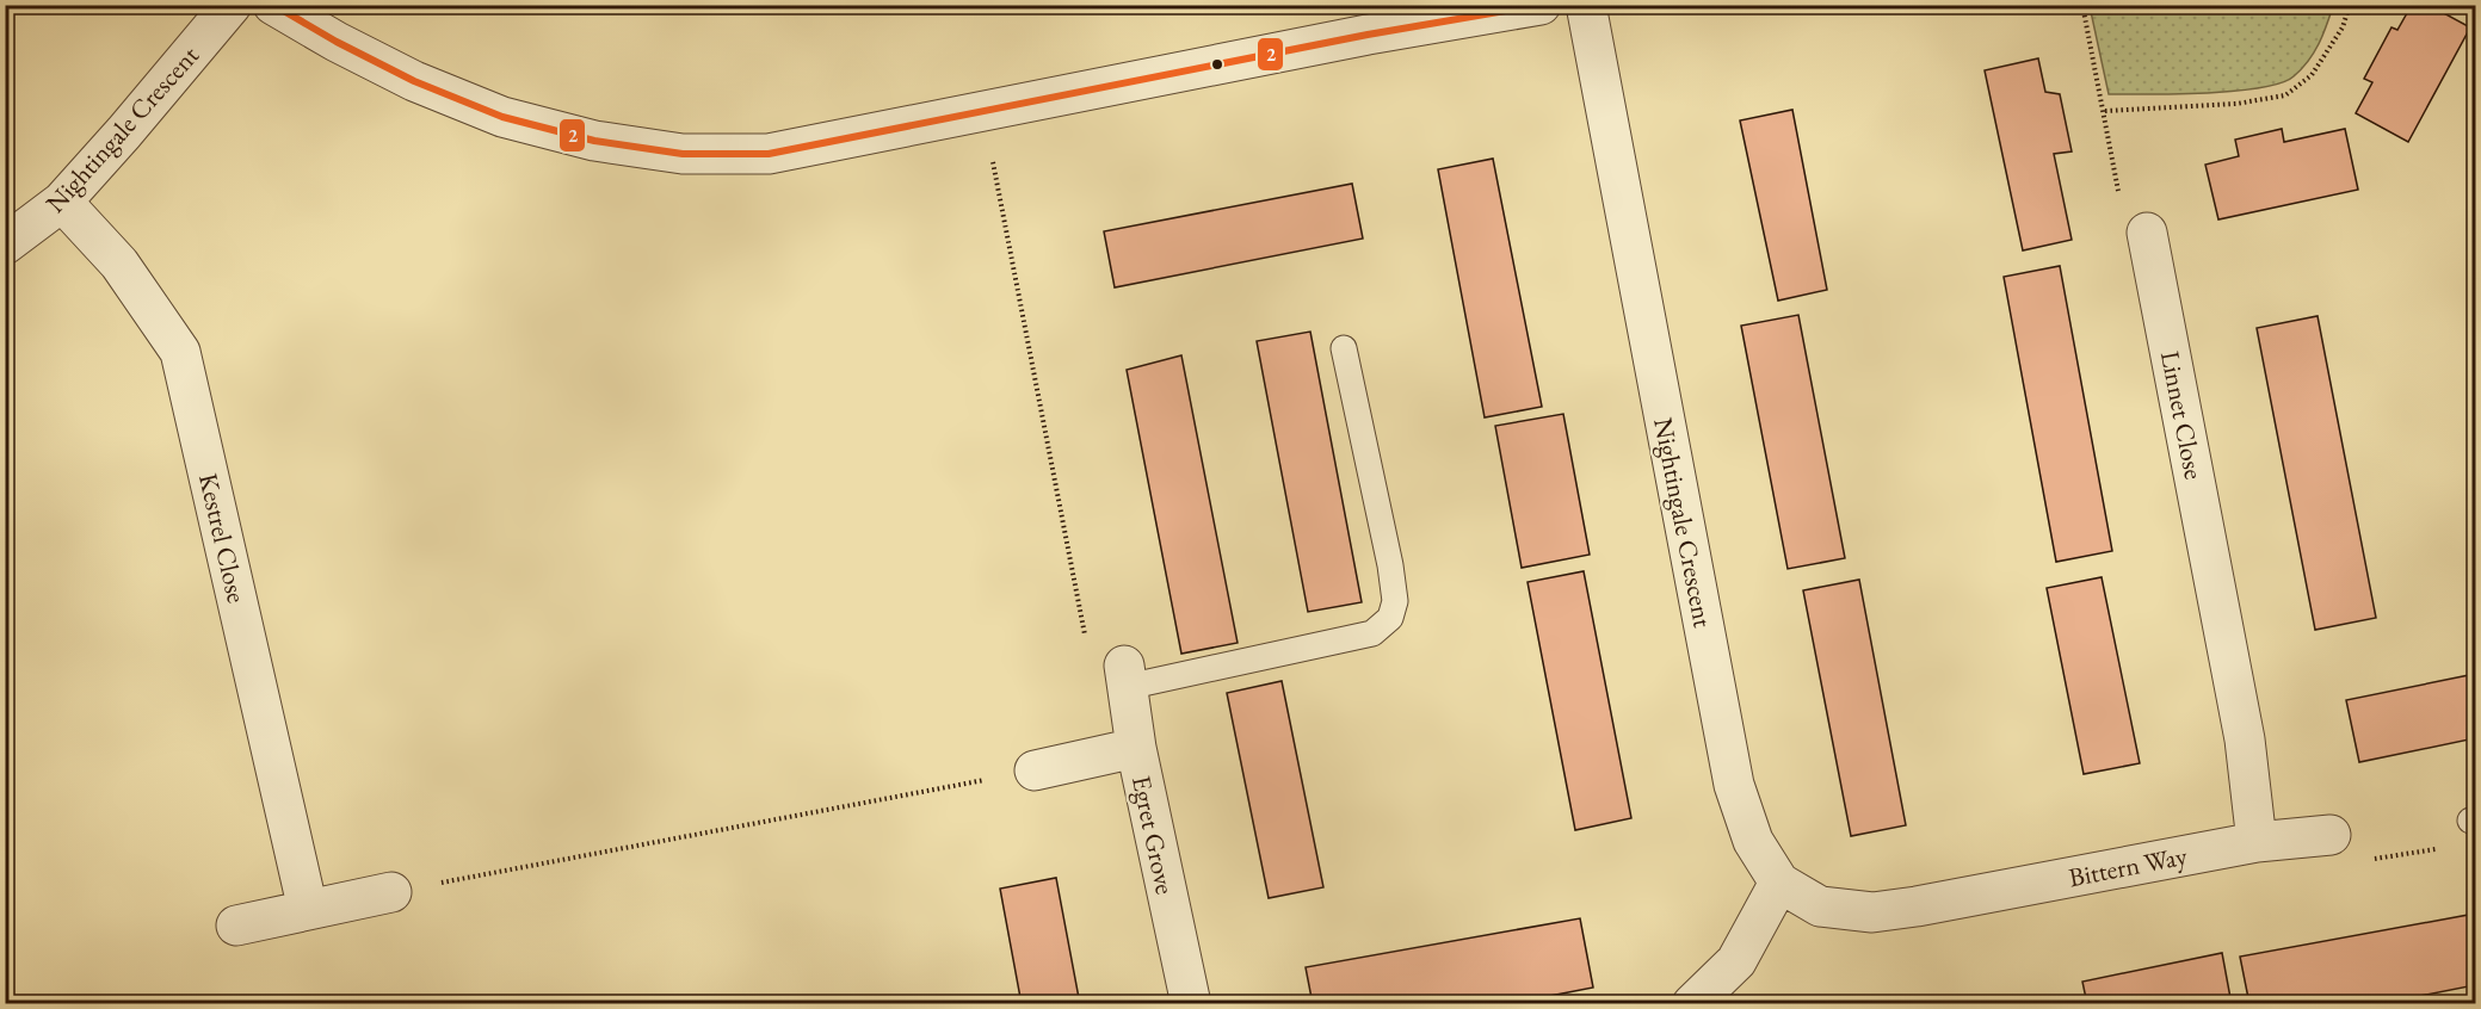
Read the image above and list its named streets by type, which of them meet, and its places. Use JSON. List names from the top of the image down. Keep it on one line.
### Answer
{"streets":{"street":["Nightingale Crescent","Linnet Close","Kestrel Close","Egret Grove","Bittern Way"]},"crossings":[["Nightingale Crescent","Kestrel Close"],["Nightingale Crescent","Bittern Way"],["Linnet Close","Bittern Way"]],"lines":["transit line 2"]}
